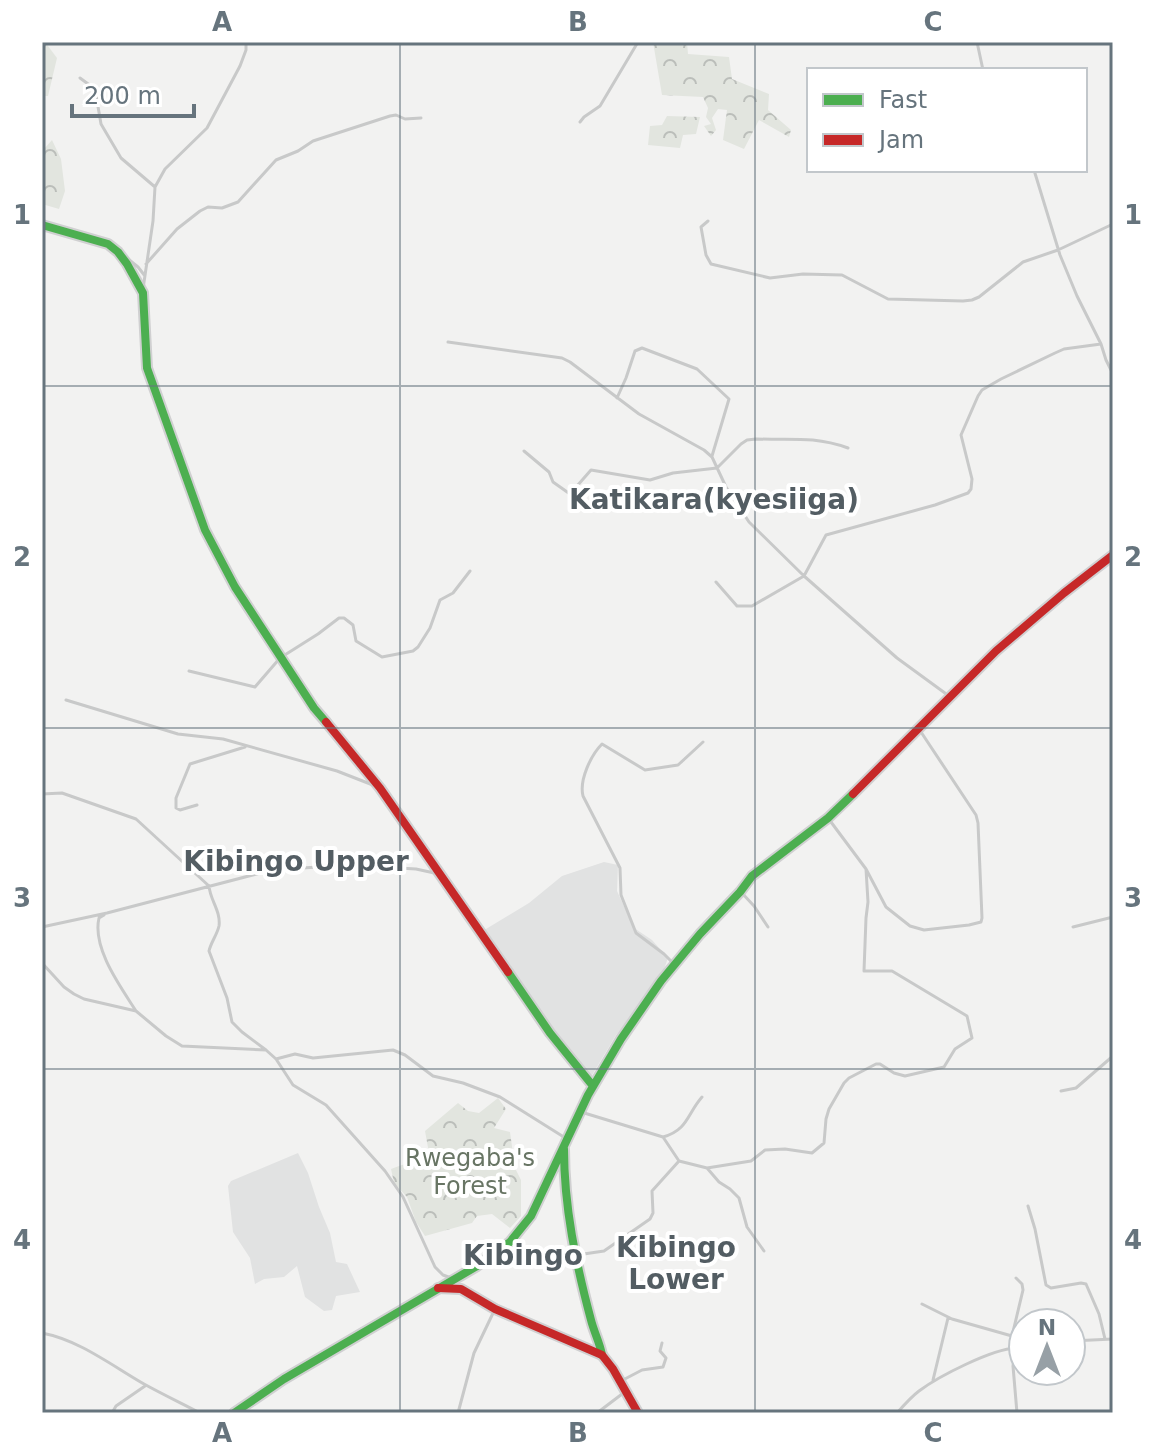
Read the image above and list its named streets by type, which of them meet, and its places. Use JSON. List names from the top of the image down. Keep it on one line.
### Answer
{"districts":["Katikara(kyesiiga)","Kibingo Upper","Kibingo Lower","Kibingo"],"parks":["Rwegaba's Forest"],"legend":["Fast","Jam"],"scale_bar":"200 m","north":"top","grid":{"columns":["A","B","C"],"rows":["1","2","3","4"]}}
